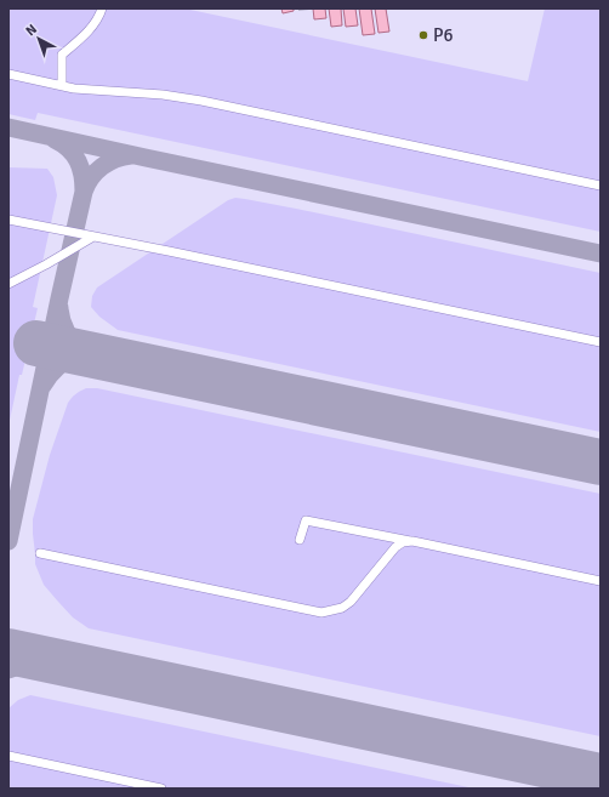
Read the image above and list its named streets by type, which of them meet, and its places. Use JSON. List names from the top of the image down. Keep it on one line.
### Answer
{"places":["P6"],"north":"top left"}
